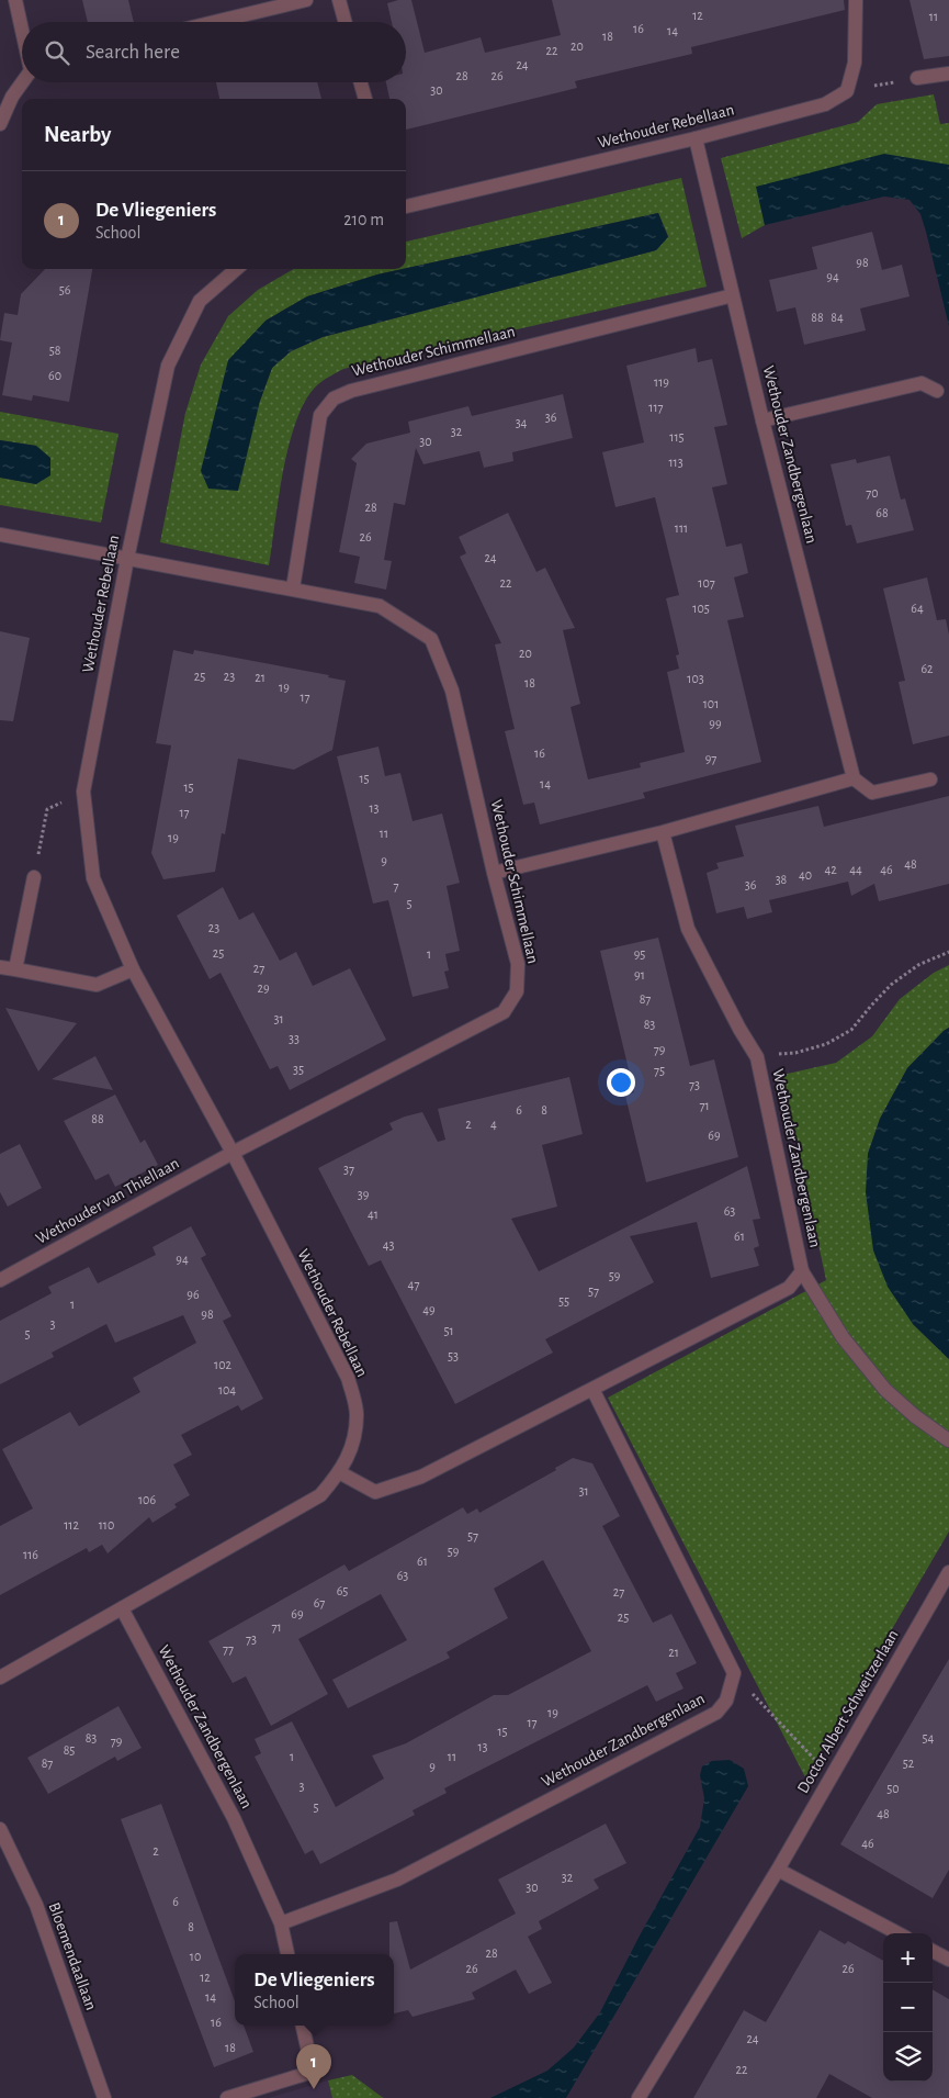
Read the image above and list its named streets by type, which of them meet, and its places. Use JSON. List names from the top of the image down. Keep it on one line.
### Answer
{"streets":{"street":["Wethouder Rebellaan","Wethouder Schimmellaan","Wethouder Zandbergenlaan","Wethouder van Thiellaan","Doctor Albert Schweitzerlaan","Bloemendaallaan"]},"crossings":[["Wethouder Rebellaan","Wethouder Schimmellaan"],["Wethouder Rebellaan","Wethouder Zandbergenlaan"],["Wethouder Rebellaan","Wethouder van Thiellaan"],["Wethouder Schimmellaan","Wethouder Zandbergenlaan"],["Wethouder Schimmellaan","Wethouder van Thiellaan"]],"house_numbers":["12","11","16","14","18","20","22","24","28","26","30","98","94","56","88","84","58","60","119","117","36","34","32","115","30","113","70","28","68","111","26","24","22","107","105","64","20","62","25","23","21","103","18","19","17","101","99","16","97","15","14","15","13","17","11","19","9","48","42","44","46","40","38","36","7","5","23","25","1","95","27","91","29","87","31","83","33","79","35","75","73","71","6","8","88","2","4","69","37","39","63","41","61","43","94","59","47","57","96","55","1","49","98","3","51","5","53","102","104","31","106","112","110","57","59","116","61","63","65","27","67","69","25","71","73","77","21","19","17","15","83","54","79","13","85","1","11","87","52","9","3","50","5","48","46","2","32","30","6","8","28","10","26","26","12","14","16","24","18","22"],"page":{"search":"Search here","heading":"Nearby","list":[{"mark":"1","name":"De Vliegeniers","note":"School","value":"210 m"}],"map_buttons":["+","−"],"popup":["De Vliegeniers","School"],"pins":"1"}}
